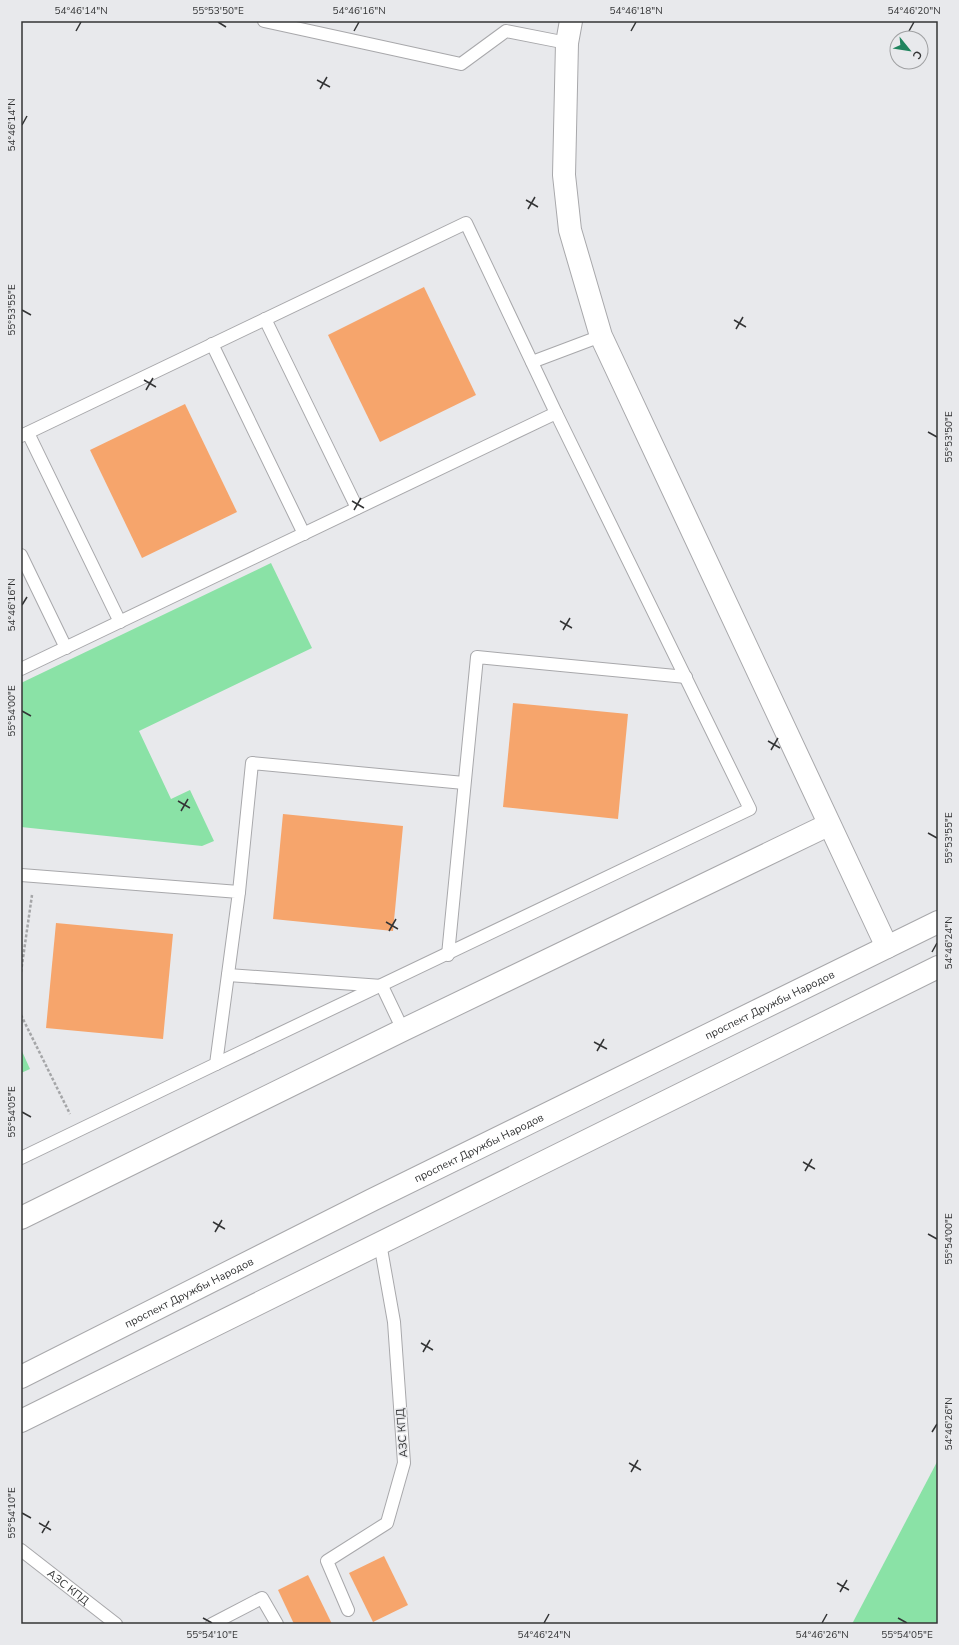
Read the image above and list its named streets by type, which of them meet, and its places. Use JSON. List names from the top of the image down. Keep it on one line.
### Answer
{"streets":{"main road":["проспект Дружбы Народов"],"lane":["АЗС КПД"]},"north":"bottom right","coordinates":["54°46'14\"N","55°53'50\"E","54°46'16\"N","54°46'18\"N","54°46'20\"N","55°53'55\"E","55°54'00\"E","54°46'24\"N","55°54'05\"E","54°46'26\"N","55°54'10\"E"]}
